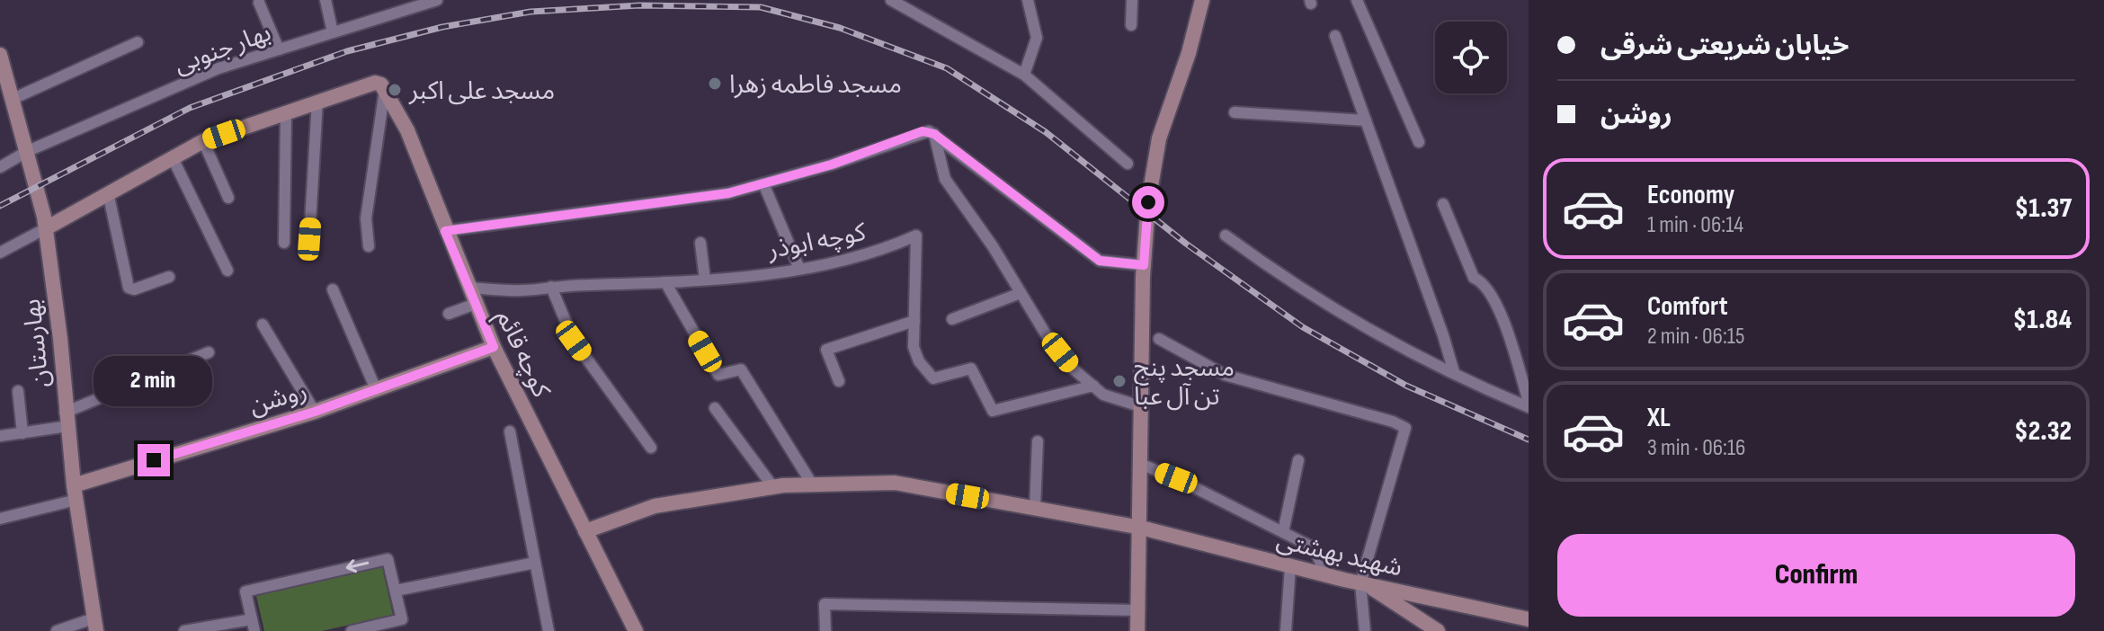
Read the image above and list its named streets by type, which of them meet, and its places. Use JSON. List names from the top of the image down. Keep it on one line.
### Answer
{"streets":{"street":["بهار جنوبی","کوچه ابوذر","بهارستان","کوچه قائم","روشن","شهید بهشتی"]},"crossings":[["بهار جنوبی","بهارستان"],["کوچه ابوذر","کوچه قائم"],["بهارستان","روشن"],["کوچه قائم","روشن"],["کوچه قائم","شهید بهشتی"]],"places":["مسجد فاطمه زهرا","مسجد علی اکبر","مسجد پنج تن آل عبا"],"page":{"banner":["خیابان شریعتی شرقی","روشن"],"list":[{"name":"Economy","note":"1 min · 06:14","value":"$1.37"},{"name":"Comfort","note":"2 min · 06:15","value":"$1.84"},{"name":"XL","note":"3 min · 06:16","value":"$2.32"}],"bubble":"2 min","buttons":"Confirm"}}
